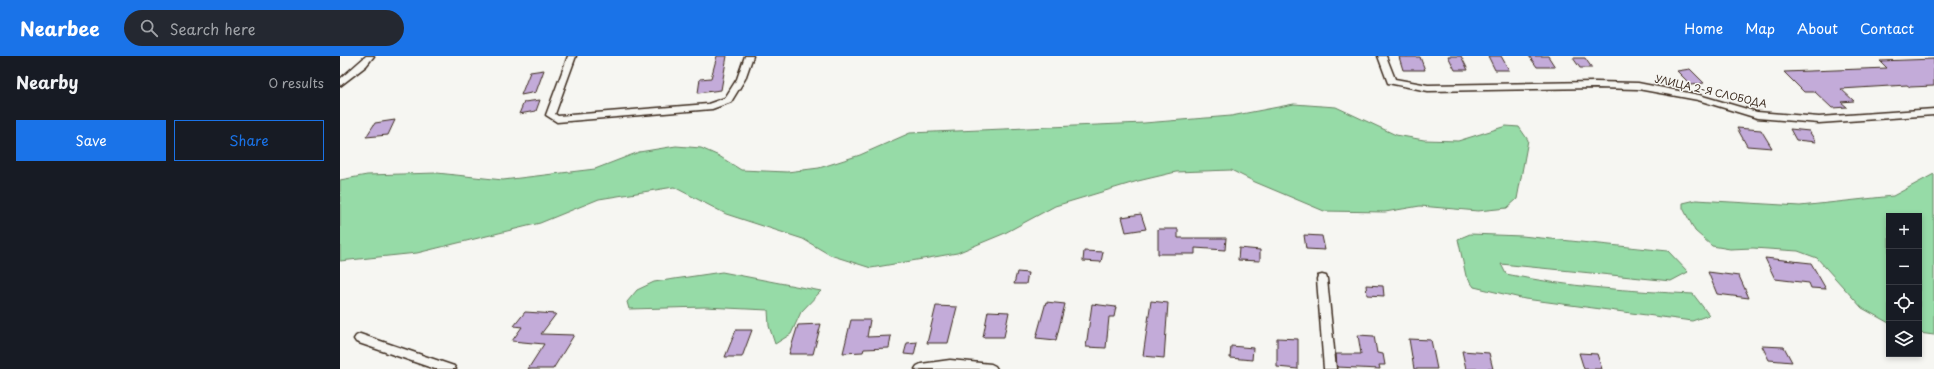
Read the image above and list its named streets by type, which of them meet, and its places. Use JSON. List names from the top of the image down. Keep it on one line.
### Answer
{"streets":{"street":["УЛИЦА 2-Я СЛОБОДА"]},"page":{"header":"Nearbee","search":"Search here","nav":["Home","Map","About","Contact"],"heading":["Nearby","0 results"],"buttons":["Save","Share"],"map_buttons":["+","−"]}}
